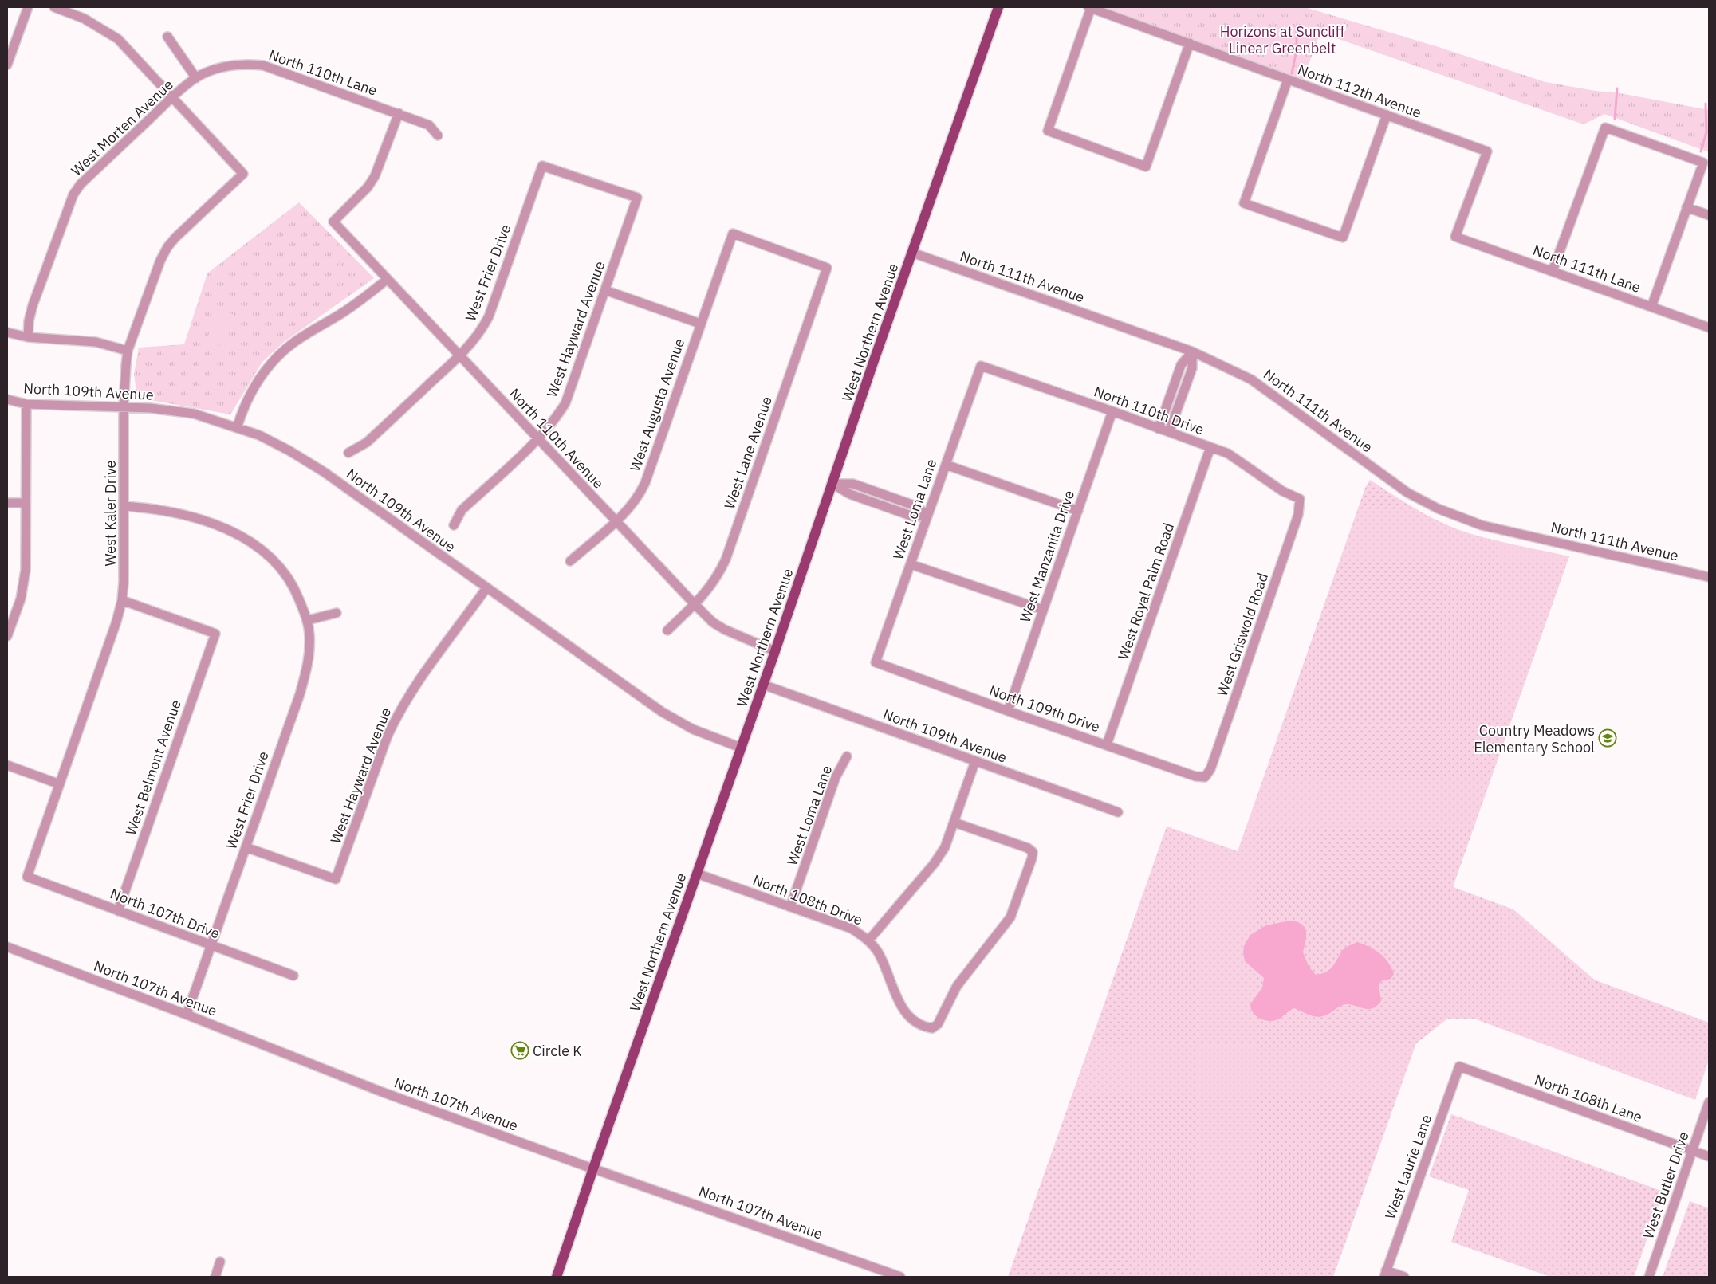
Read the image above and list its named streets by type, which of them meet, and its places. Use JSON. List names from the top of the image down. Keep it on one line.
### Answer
{"streets":{"main road":["West Northern Avenue"],"street":["North 110th Lane","North 112th Avenue","West Morten Avenue","North 111th Lane","West Frier Drive","North 111th Avenue","West Hayward Avenue","North 109th Avenue","West Augusta Avenue","North 110th Drive","North 110th Avenue","West Lane Avenue","West Loma Lane","West Kaler Drive","West Manzanita Drive","West Royal Palm Road","West Griswold Road","North 109th Drive","West Belmont Avenue","North 108th Drive","North 107th Drive","North 107th Avenue","North 108th Lane","West Laurie Lane","West Butler Drive"]},"crossings":[["North 110th Lane","West Morten Avenue"],["North 110th Lane","North 110th Avenue"],["North 112th Avenue","North 111th Lane"],["West Morten Avenue","West Kaler Drive"],["West Frier Drive","West Hayward Avenue"],["West Frier Drive","North 110th Avenue"],["West Frier Drive","North 107th Drive"],["West Frier Drive","North 107th Avenue"],["North 111th Avenue","West Northern Avenue"],["West Hayward Avenue","North 109th Avenue"],["West Hayward Avenue","North 110th Avenue"],["West Northern Avenue","North 109th Avenue"],["West Northern Avenue","North 110th Avenue"],["West Northern Avenue","North 108th Drive"],["West Northern Avenue","North 107th Avenue"],["North 109th Avenue","West Kaler Drive"],["West Augusta Avenue","North 110th Avenue"],["West Augusta Avenue","West Lane Avenue"],["North 110th Drive","West Loma Lane"],["North 110th Drive","West Manzanita Drive"],["North 110th Drive","West Royal Palm Road"],["North 110th Drive","West Griswold Road"],["North 110th Avenue","West Lane Avenue"],["West Loma Lane","North 109th Drive"],["West Loma Lane","North 108th Drive"],["West Kaler Drive","West Belmont Avenue"],["West Kaler Drive","North 107th Drive"],["West Manzanita Drive","North 109th Drive"],["West Royal Palm Road","North 109th Drive"],["West Griswold Road","North 109th Drive"],["West Belmont Avenue","North 107th Drive"],["North 108th Lane","West Laurie Lane"],["North 108th Lane","West Butler Drive"]],"parks":["Horizons at Suncliff Linear Greenbelt"],"places":{"school or university":["Country Meadows Elementary School"],"supermarket":["Circle K"]}}
